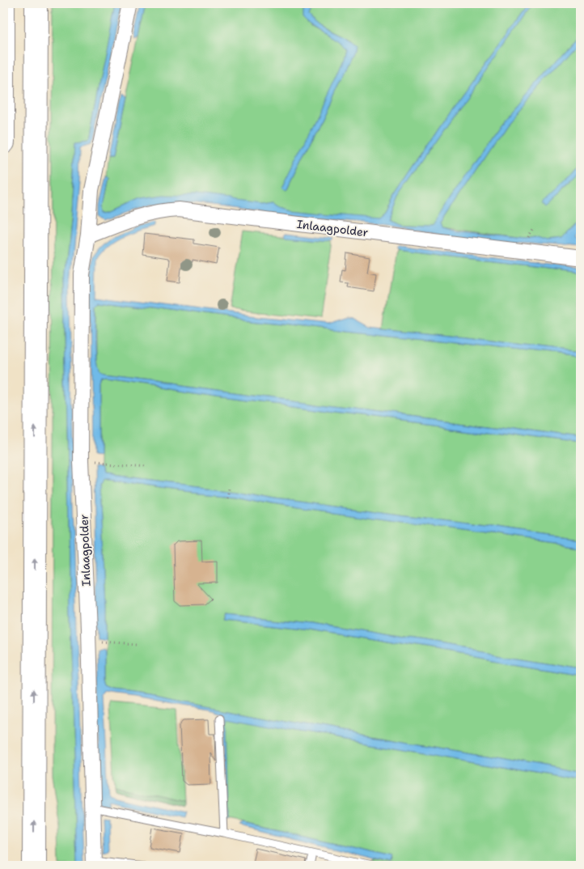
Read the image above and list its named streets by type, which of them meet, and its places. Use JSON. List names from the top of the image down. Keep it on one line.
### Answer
{"streets":{"street":["Inlaagpolder"]}}
